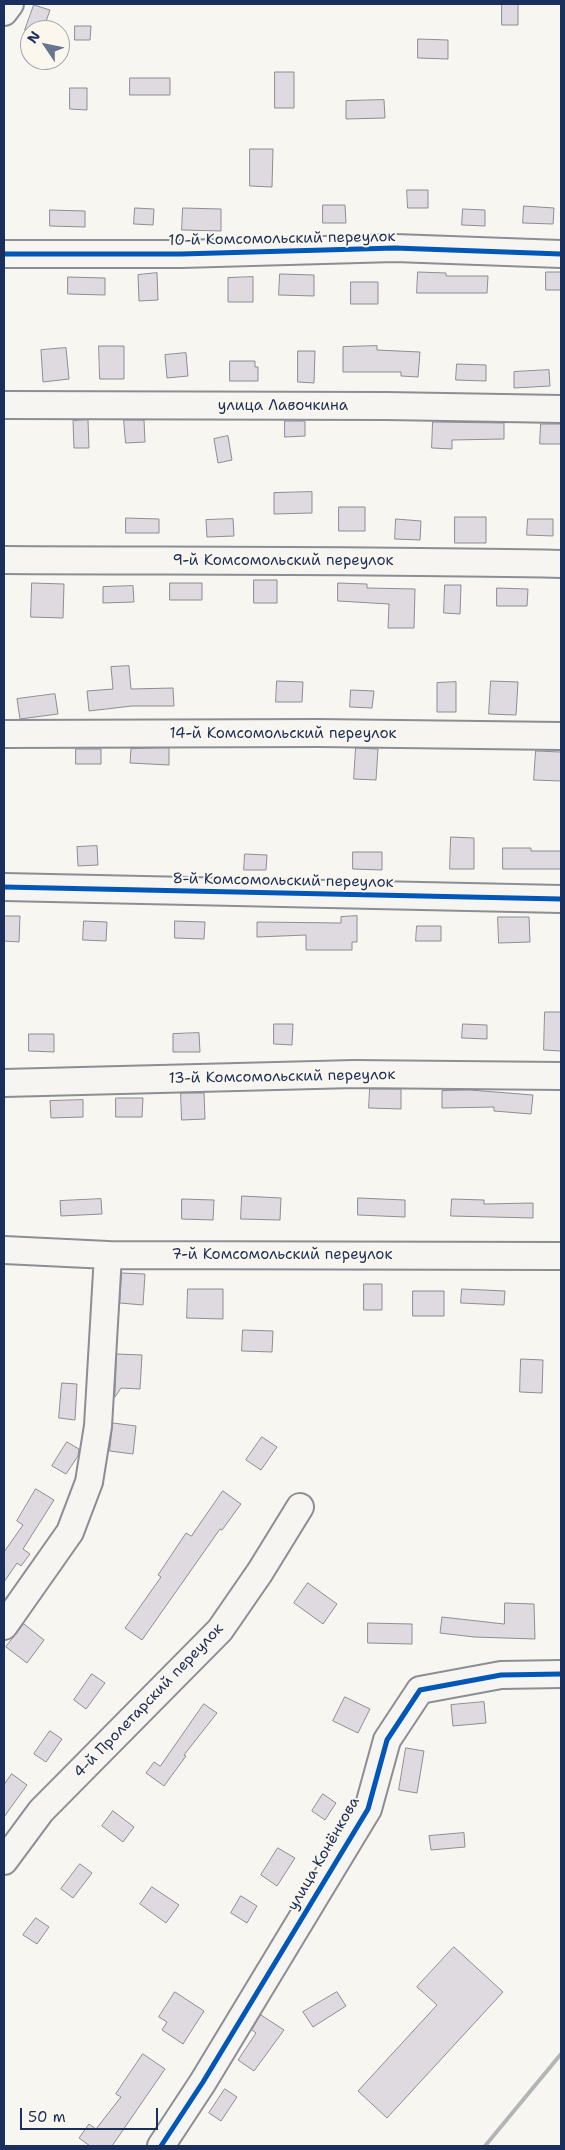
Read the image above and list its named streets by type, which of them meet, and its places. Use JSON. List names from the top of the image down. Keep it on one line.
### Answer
{"streets":{"street":["10-й Комсомольский переулок","улица Лавочкина","9-й Комсомольский переулок","14-й Комсомольский переулок","8-й Комсомольский переулок","13-й Комсомольский переулок","7-й Комсомольский переулок","4-й Пролетарский переулок","улица Конёнкова"]},"scale_bar":"50 m","north":"top left"}
